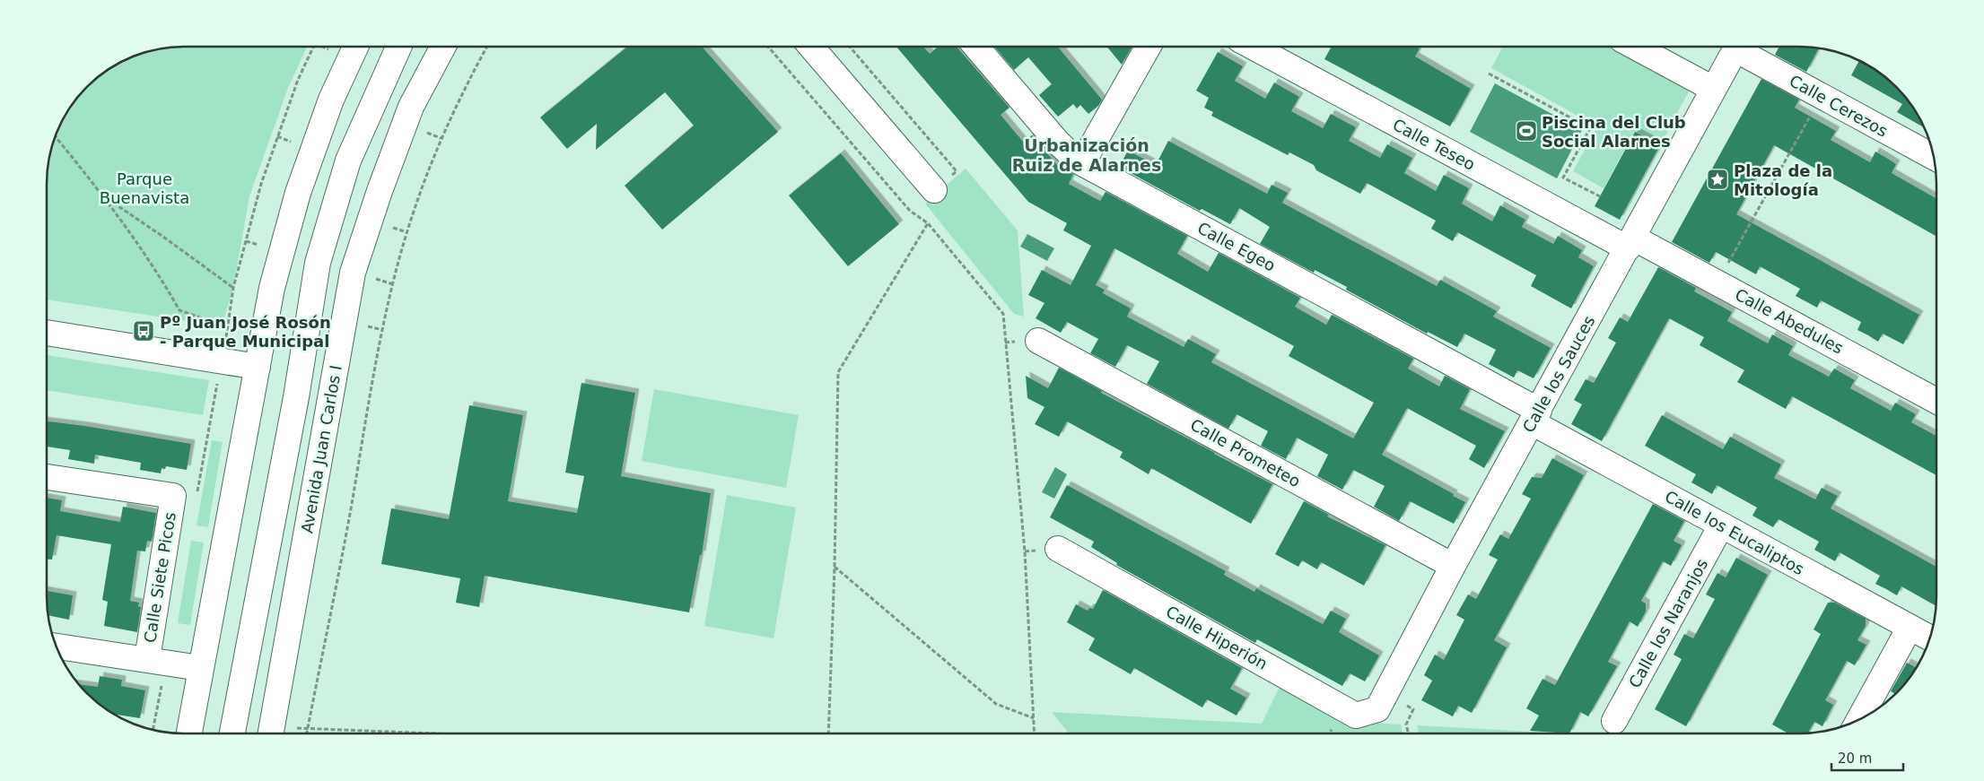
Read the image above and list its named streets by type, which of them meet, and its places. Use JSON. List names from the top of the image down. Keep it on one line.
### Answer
{"streets":{"street":["Calle Cerezos","Calle Teseo","Calle Egeo","Calle Abedules","Calle los Sauces","Avenida Juan Carlos I","Calle Prometeo","Calle los Eucaliptos","Calle Siete Picos","Calle los Naranjos","Calle Hiperión"]},"crossings":[["Calle Teseo","Calle Abedules"],["Calle Teseo","Calle los Sauces"],["Calle Egeo","Calle los Sauces"],["Calle Egeo","Calle los Eucaliptos"],["Calle Abedules","Calle los Sauces"],["Calle los Sauces","Calle Prometeo"],["Calle los Sauces","Calle los Eucaliptos"],["Calle los Sauces","Calle Hiperión"],["Calle los Eucaliptos","Calle los Naranjos"]],"districts":["Urbanización Ruiz de Alarnes"],"parks":["Parque Buenavista"],"places":{"sports":["Piscina del Club Social Alarnes"],"place":["Plaza de la Mitología"],"bus stop":["Pº Juan José Rosón - Parque Municipal"]},"scale_bar":"20 m"}
